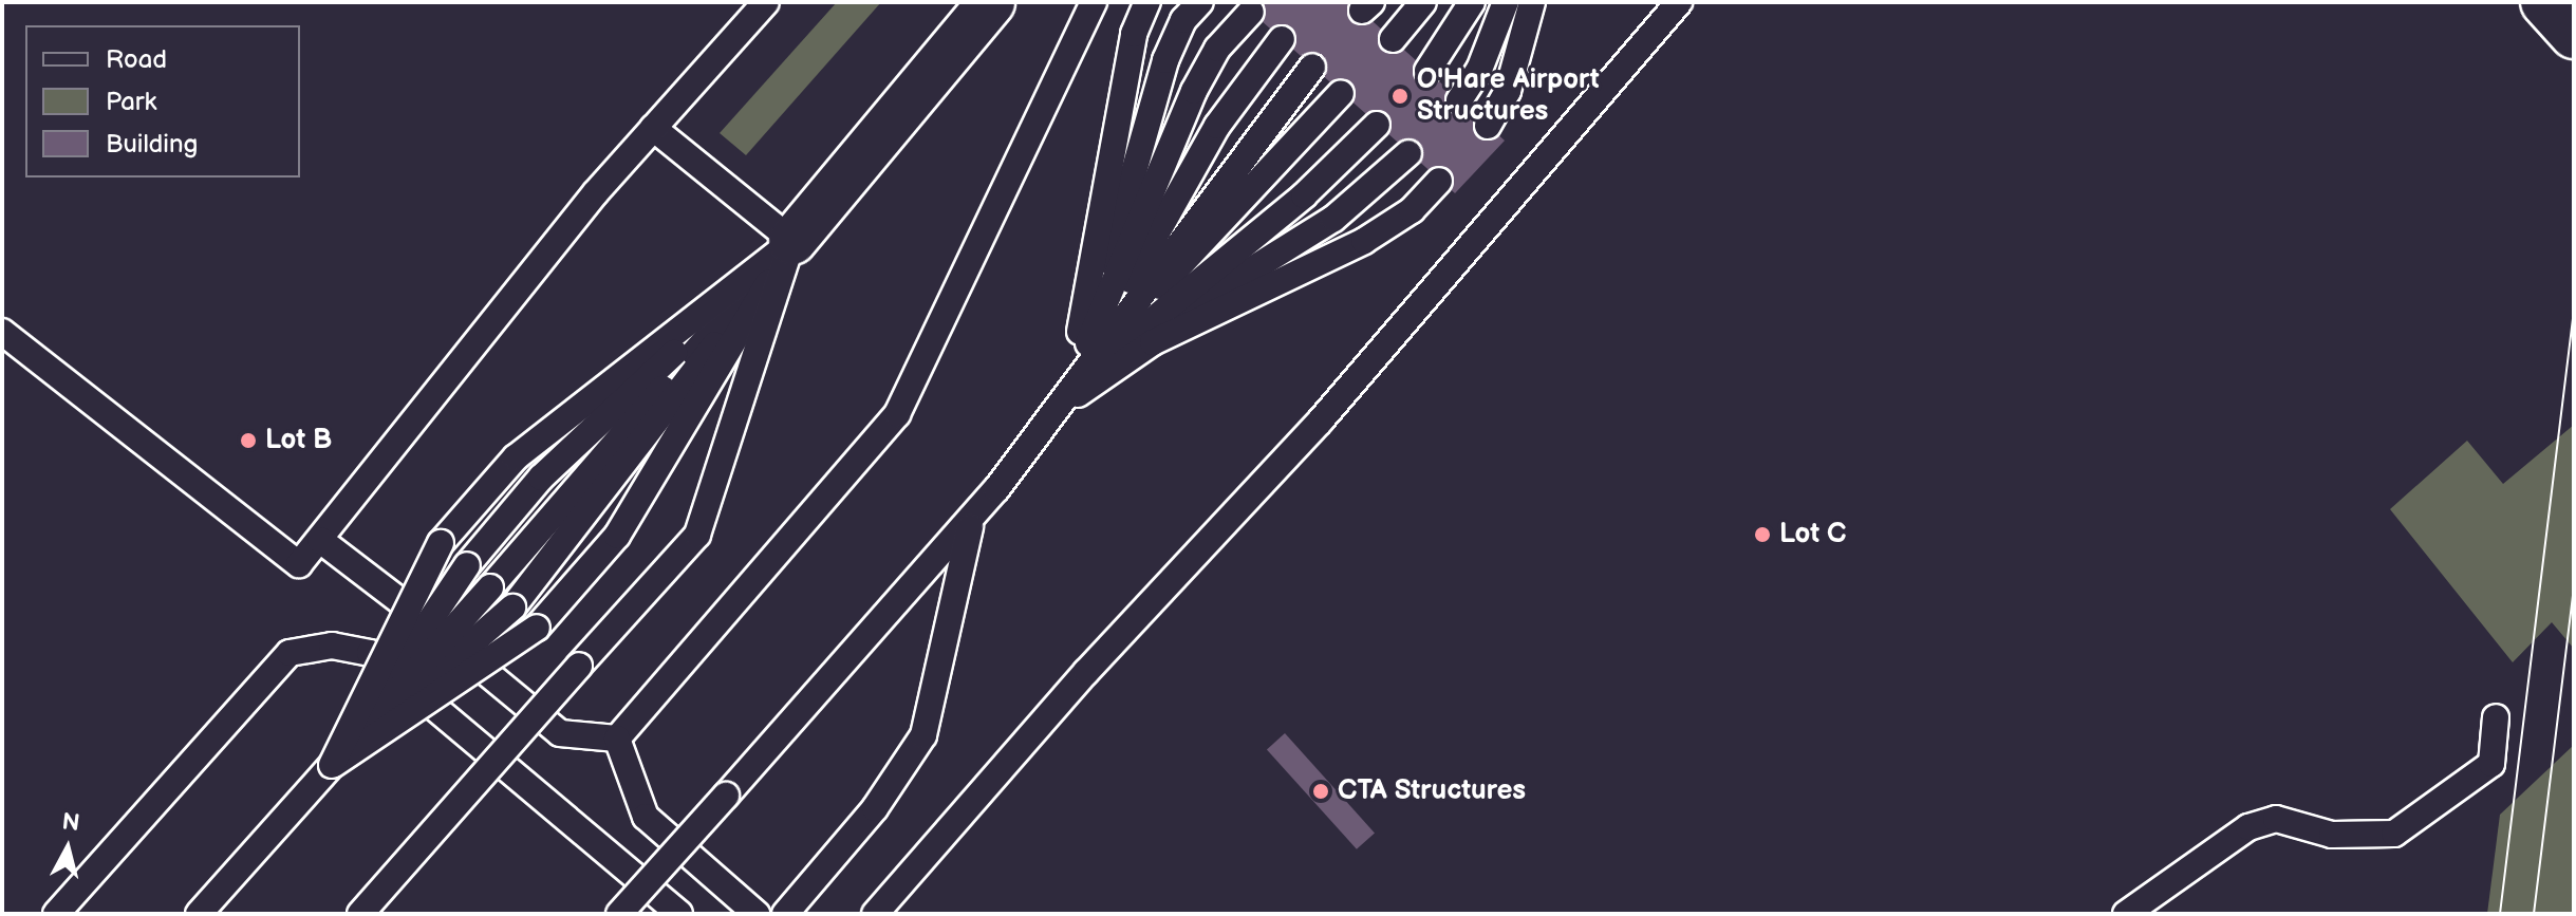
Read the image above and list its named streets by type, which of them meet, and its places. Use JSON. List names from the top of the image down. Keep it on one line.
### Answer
{"places":["O'Hare Airport Structures","Lot B","Lot C","CTA Structures"],"legend":["Road","Park","Building"],"north":"top"}
